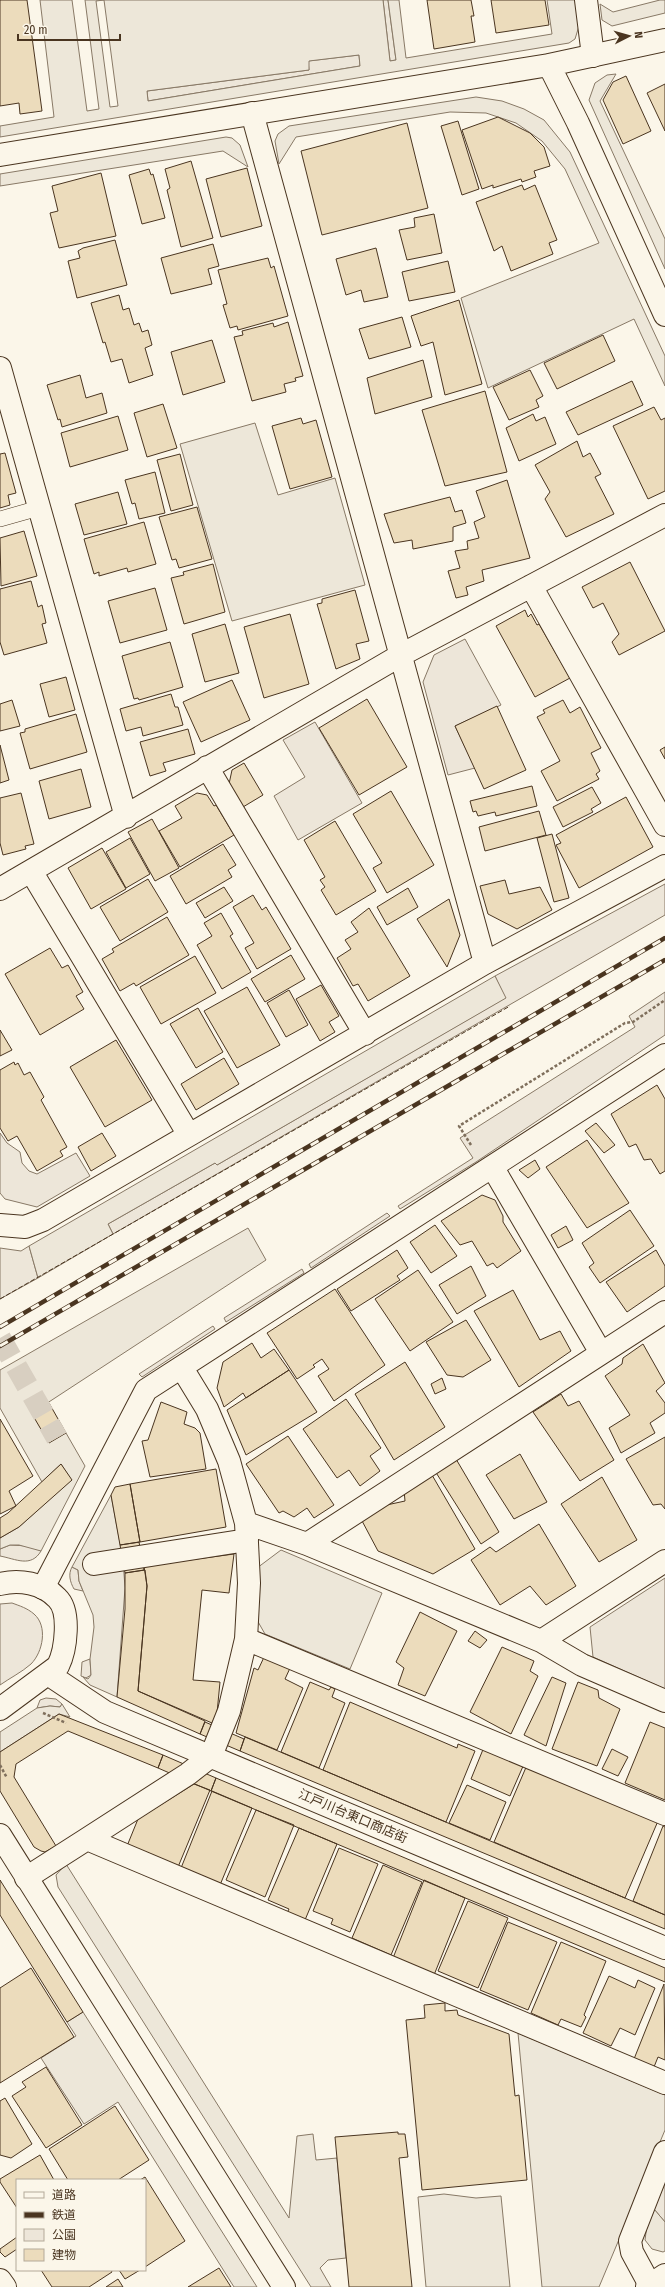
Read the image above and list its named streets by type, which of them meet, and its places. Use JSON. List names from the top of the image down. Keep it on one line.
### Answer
{"streets":{"street":["江戸川台東口商店街"]},"legend":["道路","鉄道","公園","建物"],"scale_bar":"20 m","north":"right"}
